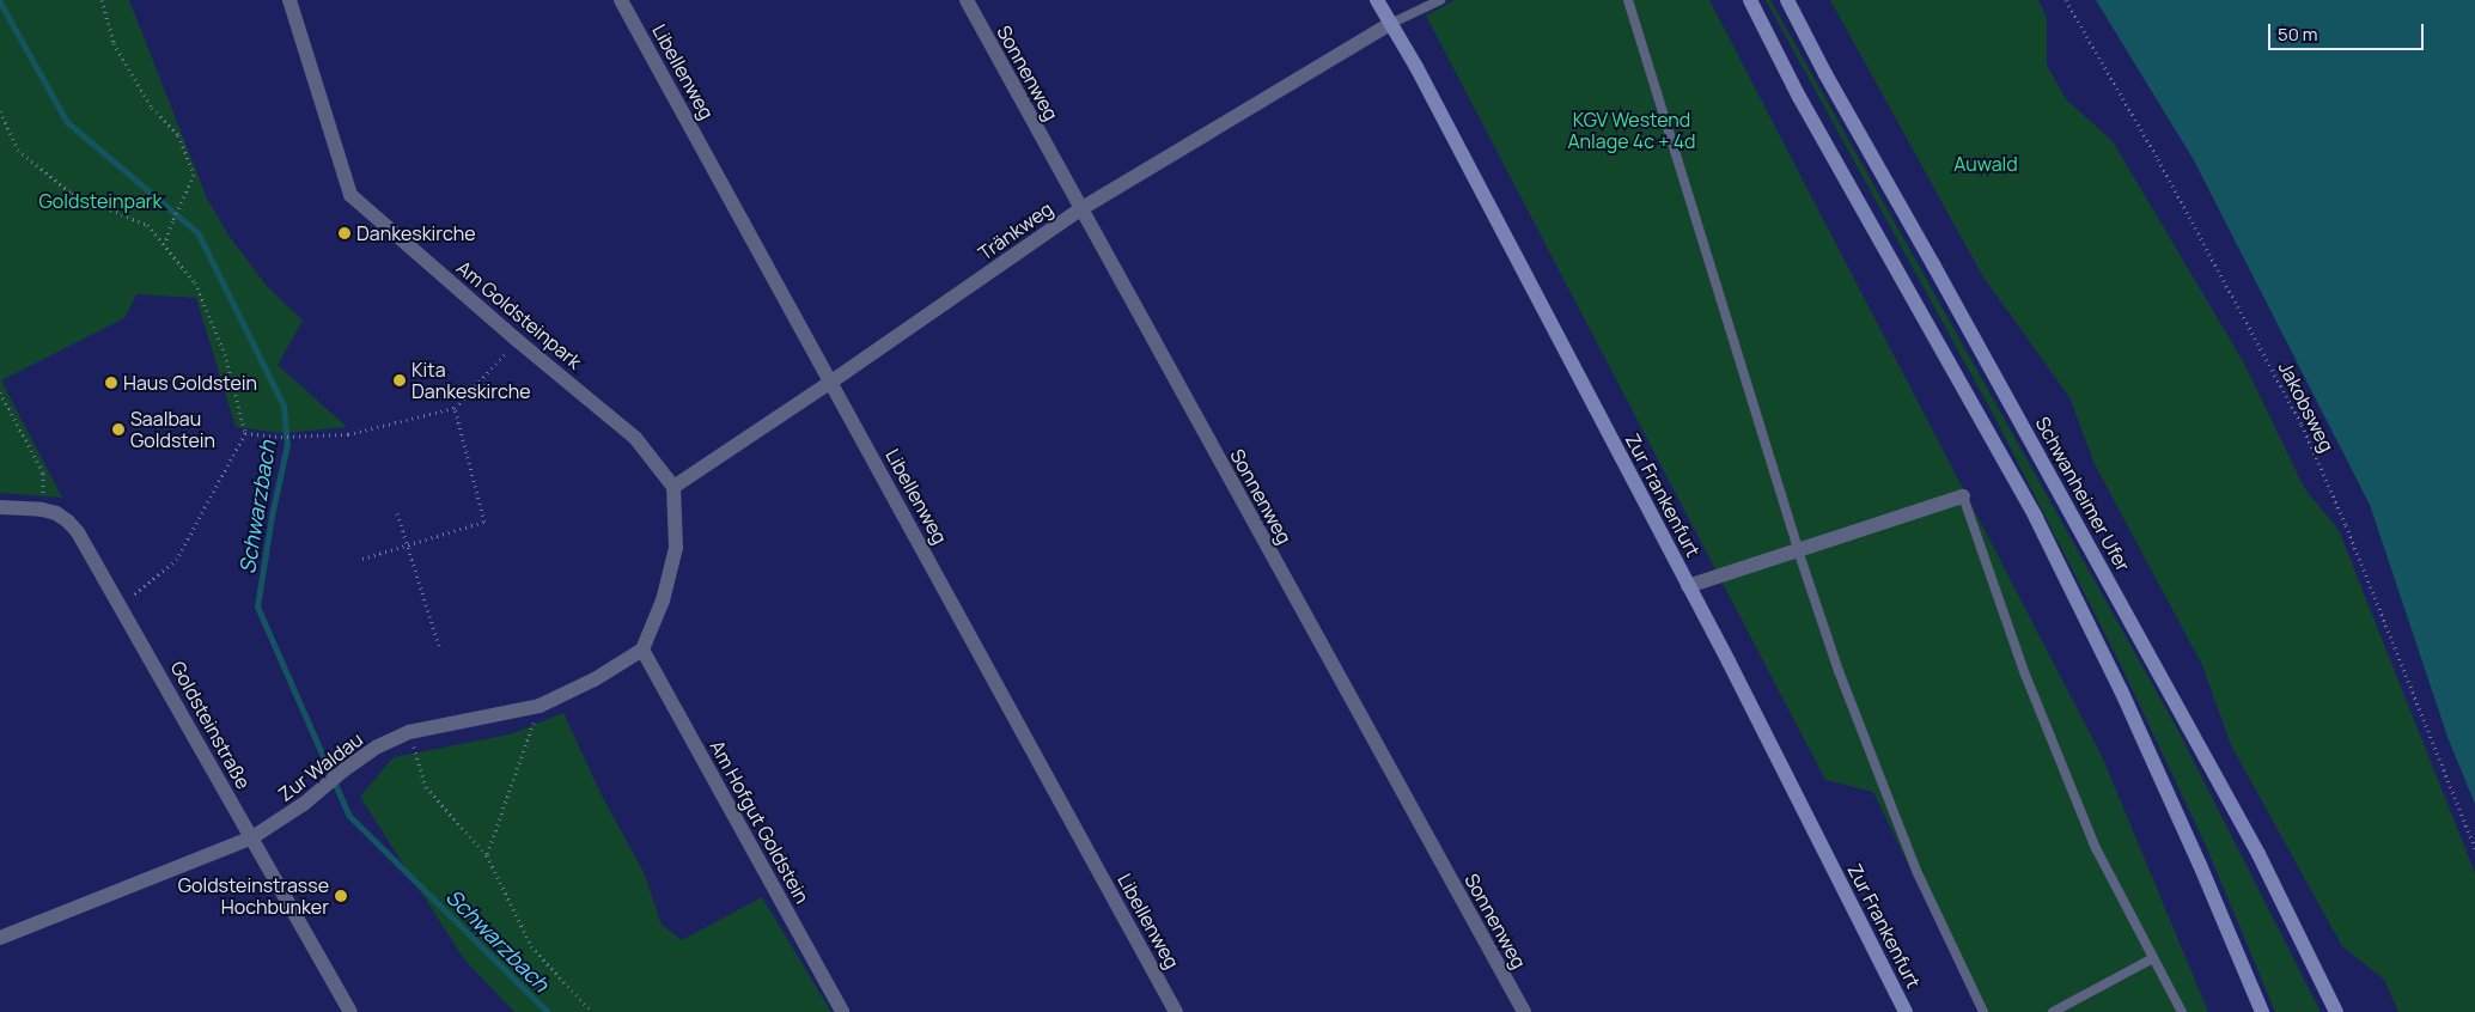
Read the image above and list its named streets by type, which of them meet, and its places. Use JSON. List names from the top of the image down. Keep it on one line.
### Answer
{"streets":{"main road":["Schwanheimer Ufer","Zur Frankenfurt"],"street":["Libellenweg","Sonnenweg","Tränkweg","Am Goldsteinpark","Goldsteinstraße","Zur Waldau","Am Hofgut Goldstein"],"path":["Jakobsweg"]},"crossings":[["Libellenweg","Tränkweg"],["Sonnenweg","Tränkweg"],["Tränkweg","Am Goldsteinpark"],["Tränkweg","Zur Frankenfurt"],["Goldsteinstraße","Zur Waldau"],["Zur Waldau","Am Hofgut Goldstein"]],"water":["Schwarzbach"],"parks":["KGV Westend Anlage 4c + 4d","Auwald","Goldsteinpark"],"places":["Dankeskirche","Kita Dankeskirche","Haus Goldstein","Saalbau Goldstein","Goldsteinstrasse Hochbunker"],"scale_bar":"50 m"}
